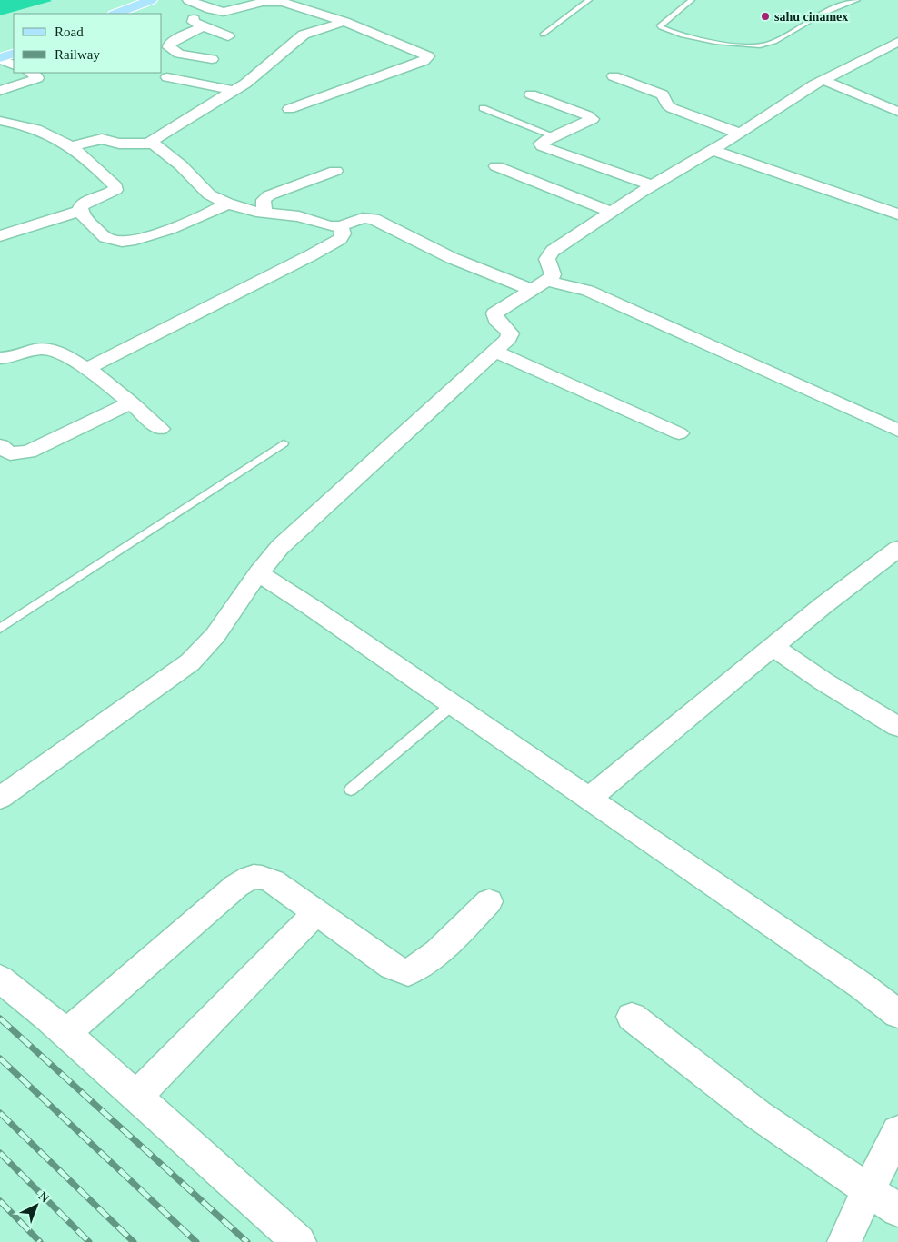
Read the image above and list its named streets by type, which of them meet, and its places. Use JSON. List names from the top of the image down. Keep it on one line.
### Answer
{"places":["sahu cinamex"],"legend":["Road","Railway"],"north":"top right"}
